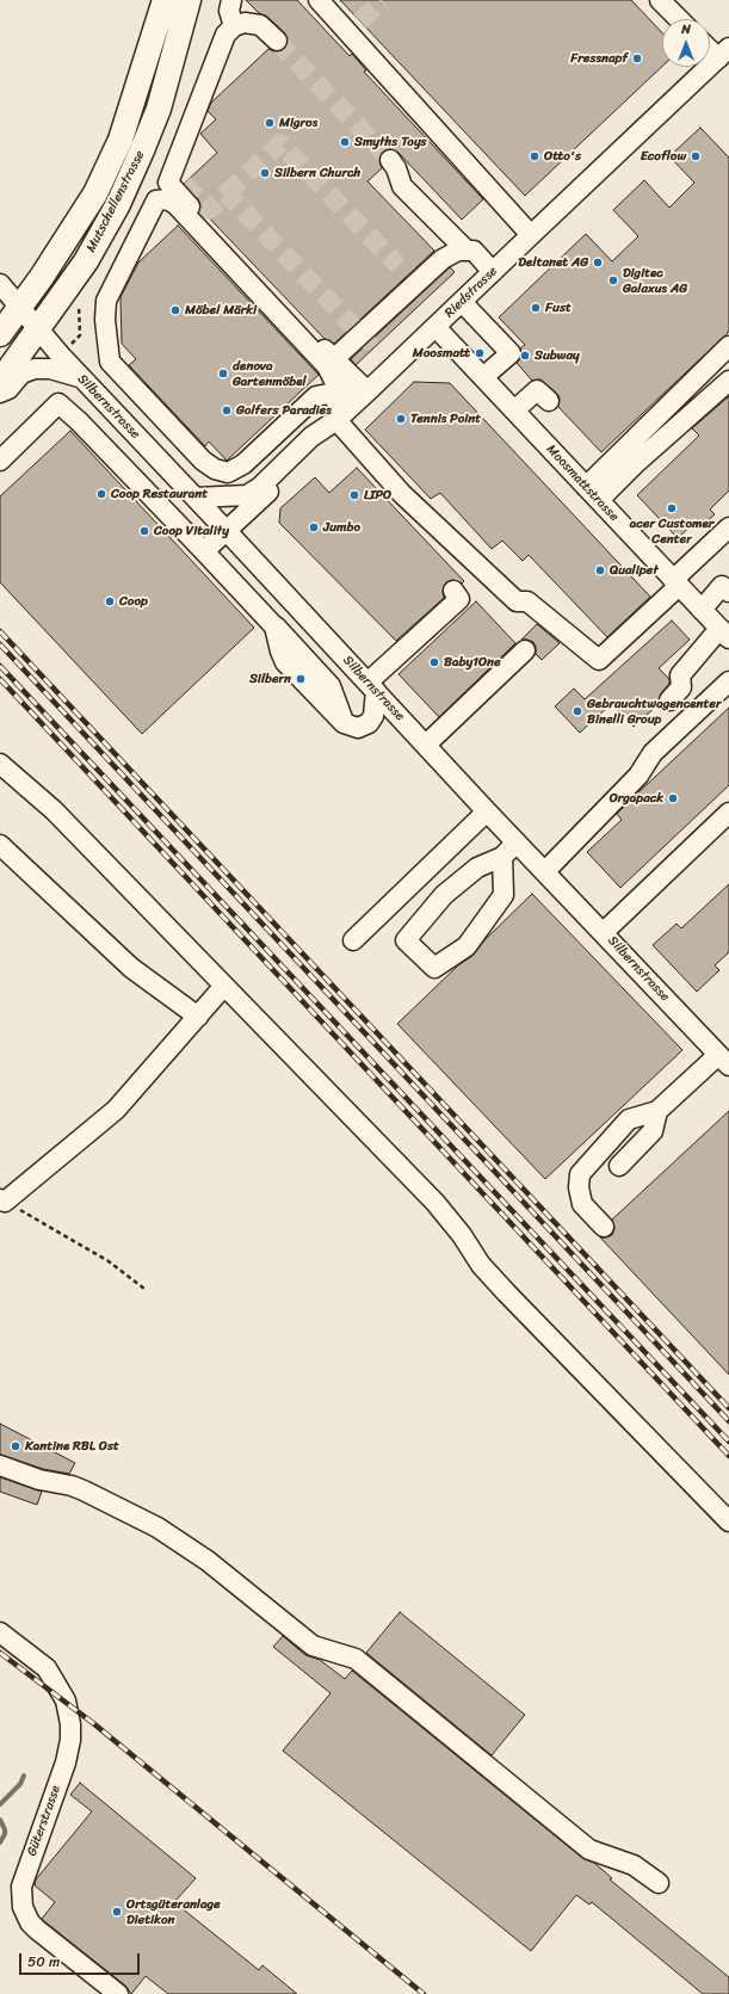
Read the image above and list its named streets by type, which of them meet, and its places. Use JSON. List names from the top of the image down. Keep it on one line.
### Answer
{"streets":{"main road":["Mutschellenstrasse"],"street":["Riedstrasse","Silbernstrasse","Moosmattstrasse","Güterstrasse"]},"crossings":[["Mutschellenstrasse","Silbernstrasse"],["Riedstrasse","Silbernstrasse"],["Riedstrasse","Moosmattstrasse"]],"places":["Fressnapf","Migros","Smyths Toys","Otto's","Ecoflow","Silbern Church","Deltanet AG","Digitec Galaxus AG","Fust","Möbel Märki","Moosmatt","Subway","denova Gartenmöbel","Golfers Paradies","Tennis Point","Coop Restaurant","LIPO","acer Customer Center","Jumbo","Coop Vitality","Qualipet","Coop","Baby1One","Silbern","Gebrauchtwagencenter Binelli Group","Orgapack","Kantine RBL Ost","Ortsgüteranlage Dietikon"],"scale_bar":"50 m","north":"top"}
